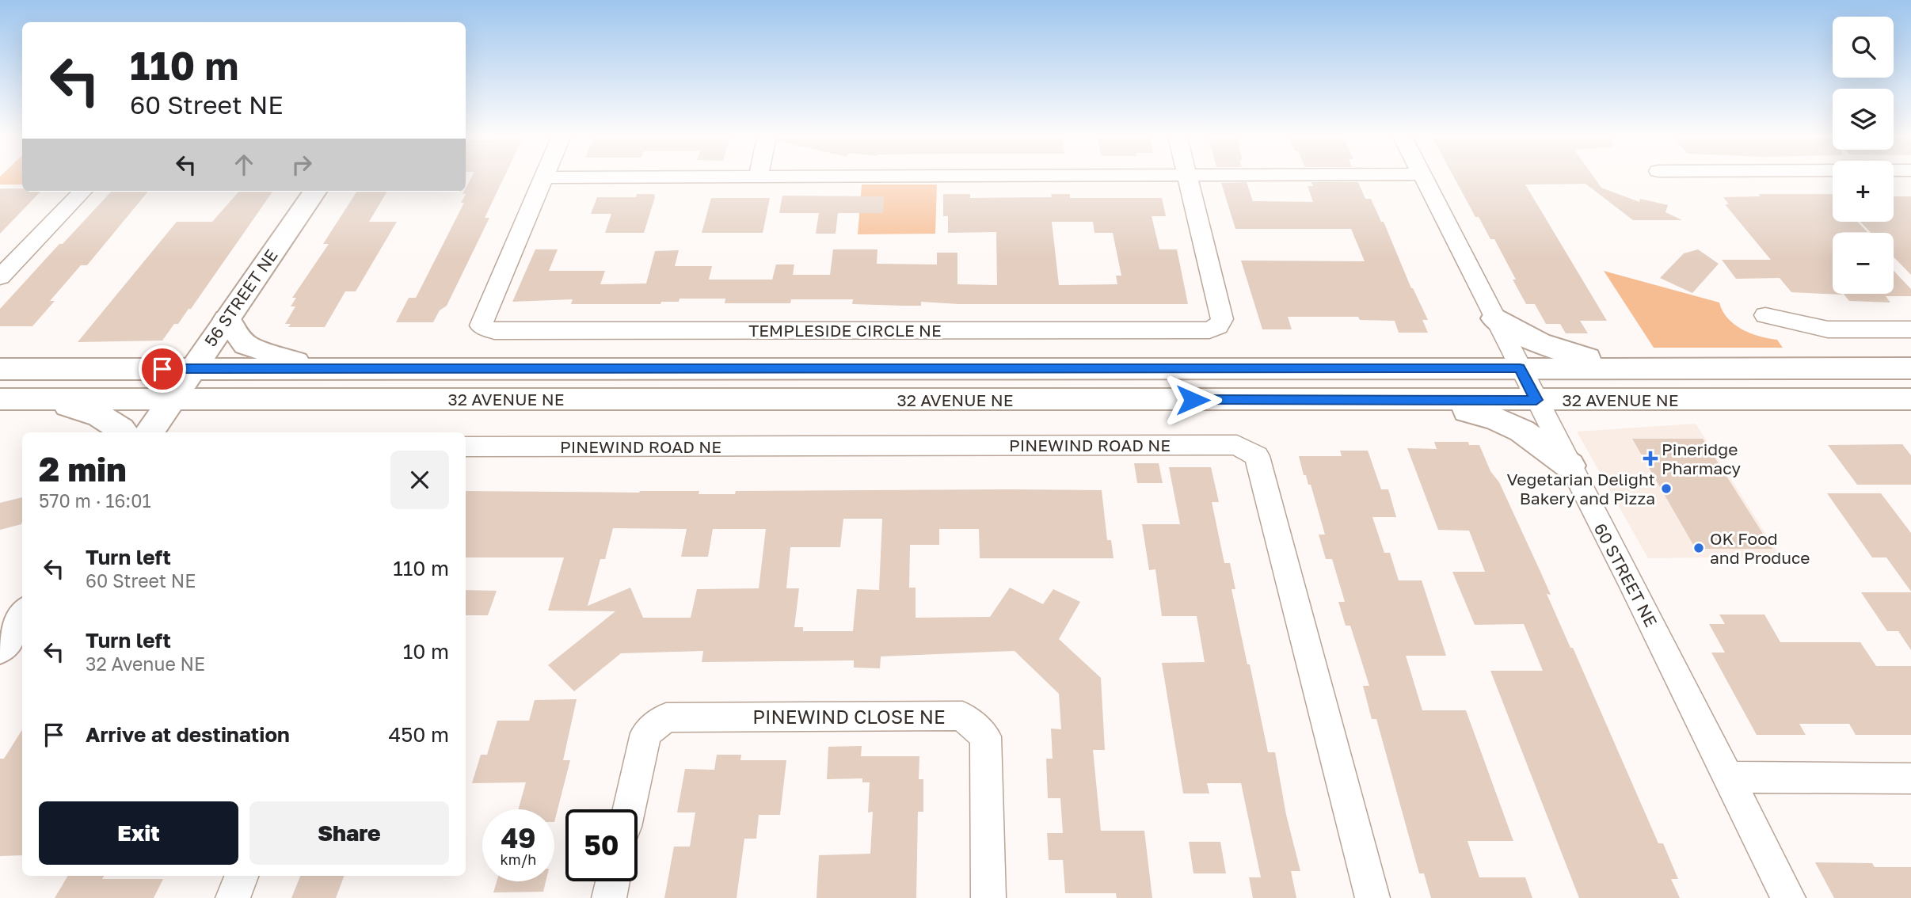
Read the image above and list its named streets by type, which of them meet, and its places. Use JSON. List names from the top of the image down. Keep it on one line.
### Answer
{"streets":{"main road":["56 STREET NE","32 AVENUE NE"],"street":["TEMPLESIDE CIRCLE NE","PINEWIND ROAD NE","60 STREET NE","PINEWIND CLOSE NE"]},"crossings":[["56 STREET NE","32 AVENUE NE"],["32 AVENUE NE","60 STREET NE"]],"places":{"health":["Pineridge Pharmacy"],"other":["Vegetarian Delight Bakery and Pizza","OK Food and Produce"]},"page":{"map_buttons":["+","−"],"turn":["110 m","60 Street NE"],"heading":["2 min","570 m · 16:01"],"list":[{"name":"Turn left","note":"60 Street NE","value":"110 m"},{"name":"Turn left","note":"32 Avenue NE","value":"10 m"},{"name":"Arrive at destination","value":"450 m"}],"buttons":["Exit","Share"],"speed":"49 km/h","limit":"50"}}
